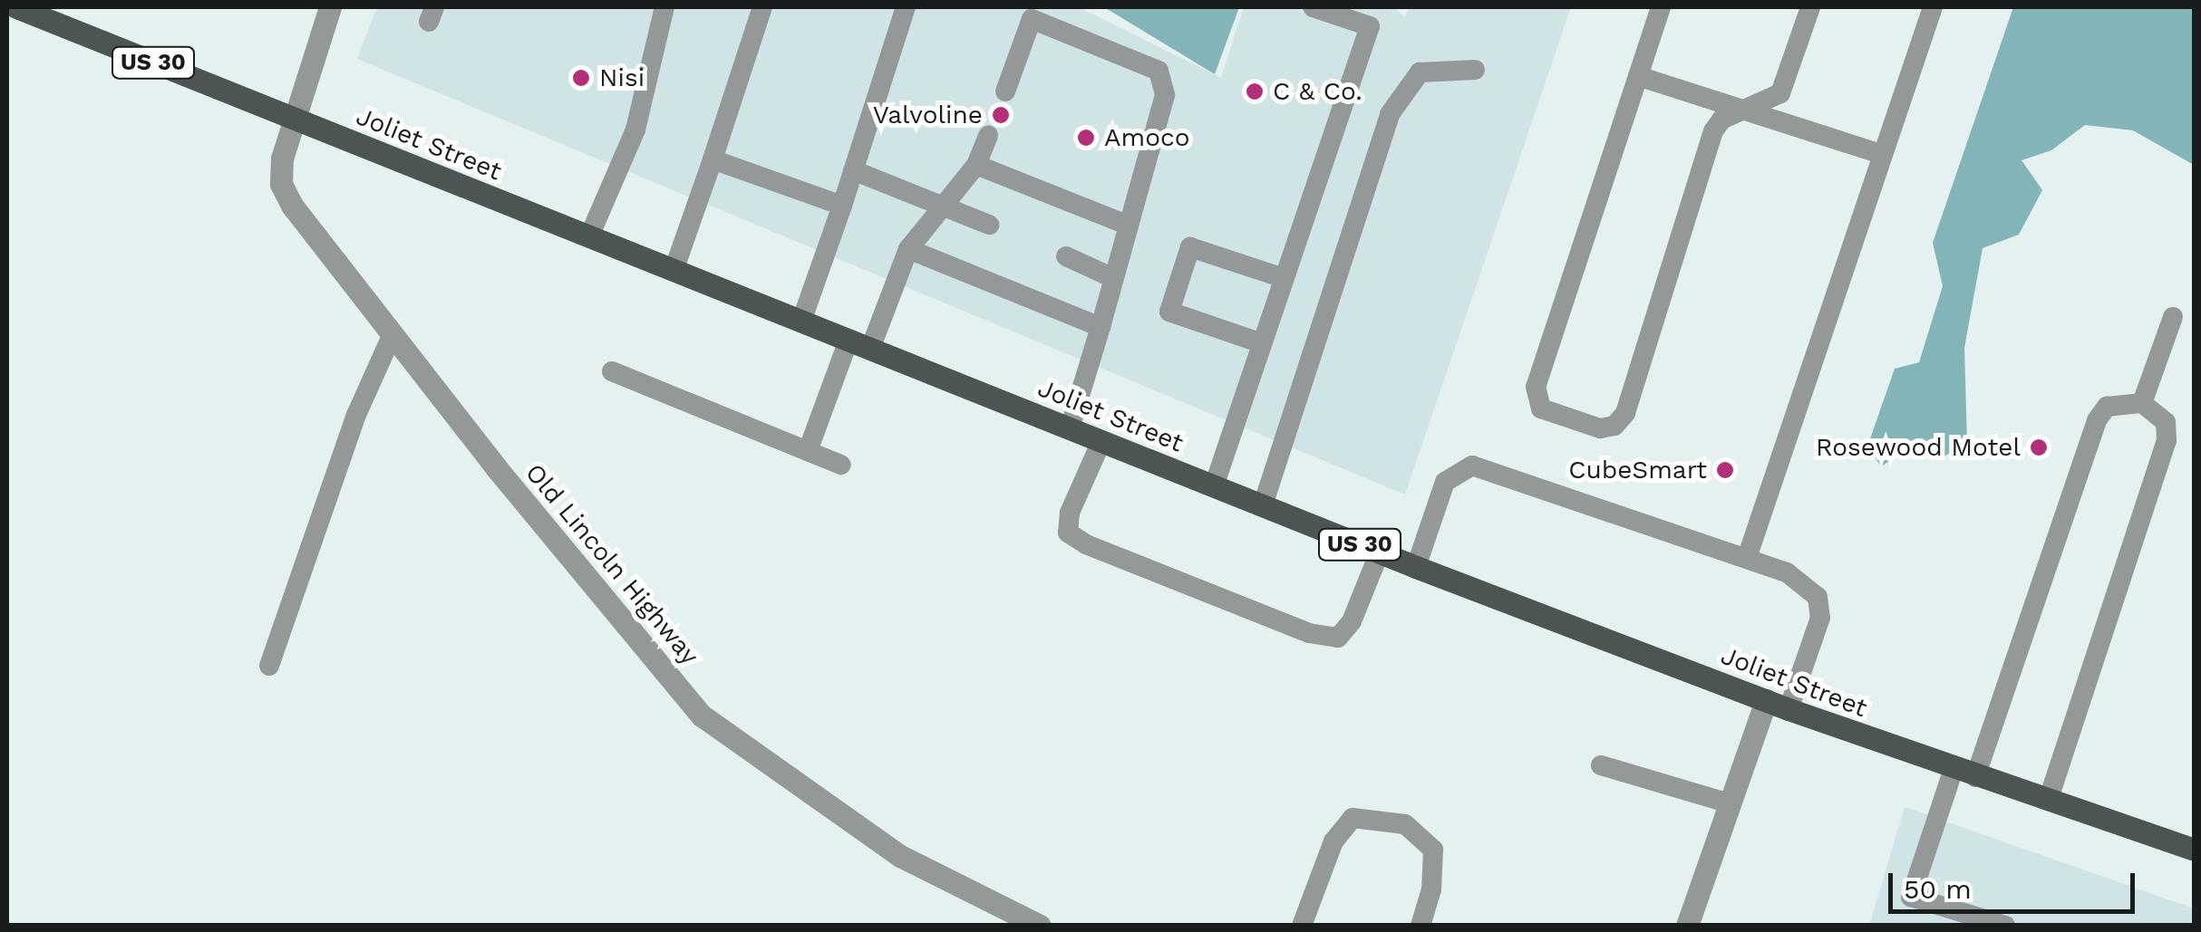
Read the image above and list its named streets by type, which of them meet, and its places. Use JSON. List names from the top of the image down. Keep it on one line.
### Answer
{"streets":{"main road":["US 30","Joliet Street"],"street":["Old Lincoln Highway"]},"crossings":[["Joliet Street","Old Lincoln Highway"]],"places":["Nisi","C & Co.","Valvoline","Amoco","Rosewood Motel","CubeSmart"],"scale_bar":"50 m"}
